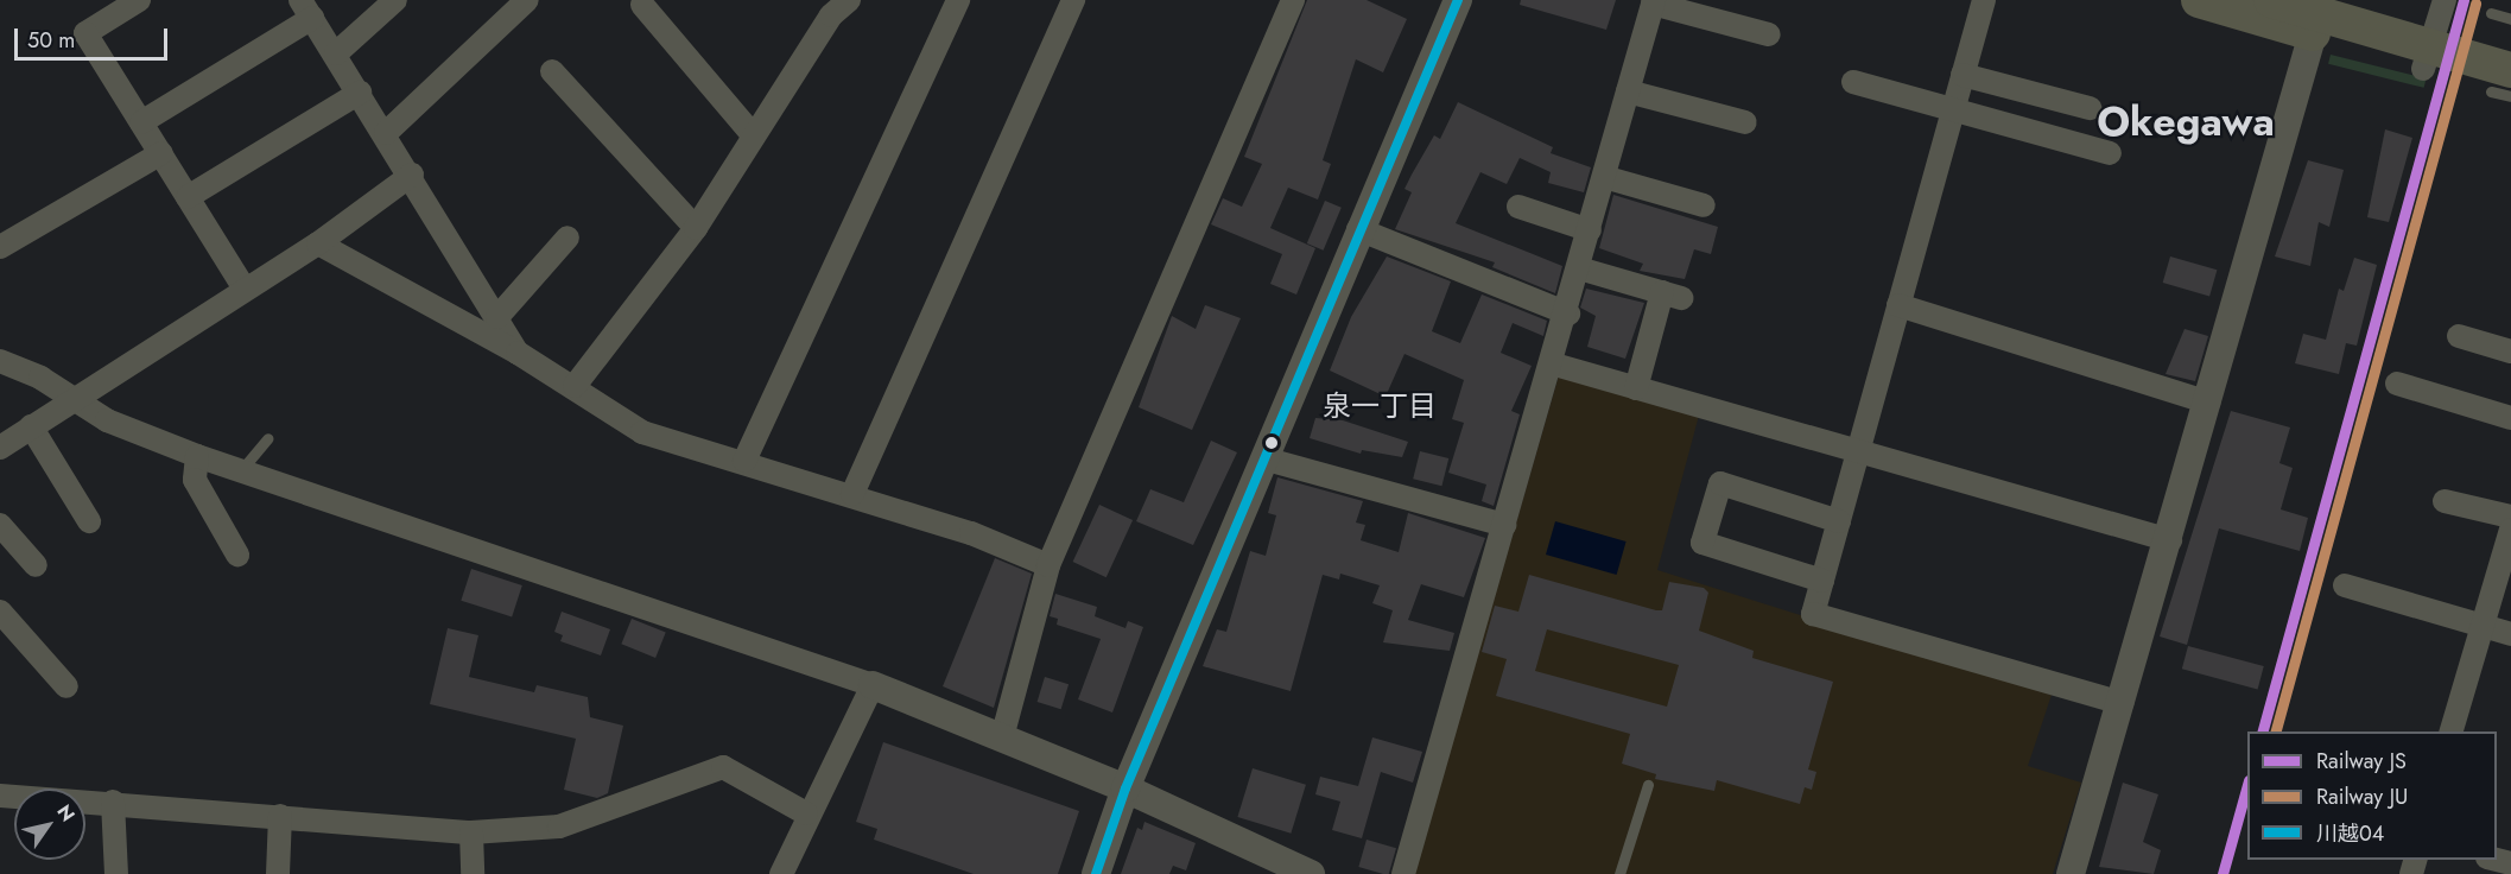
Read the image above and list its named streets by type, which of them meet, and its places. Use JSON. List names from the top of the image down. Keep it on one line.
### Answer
{"districts":["Okegawa","泉一丁目"],"lines":["rail line JS","transit line 川越04","rail line JU"],"legend":["Railway JS","Railway JU","川越04"],"scale_bar":"50 m","north":"top right"}
